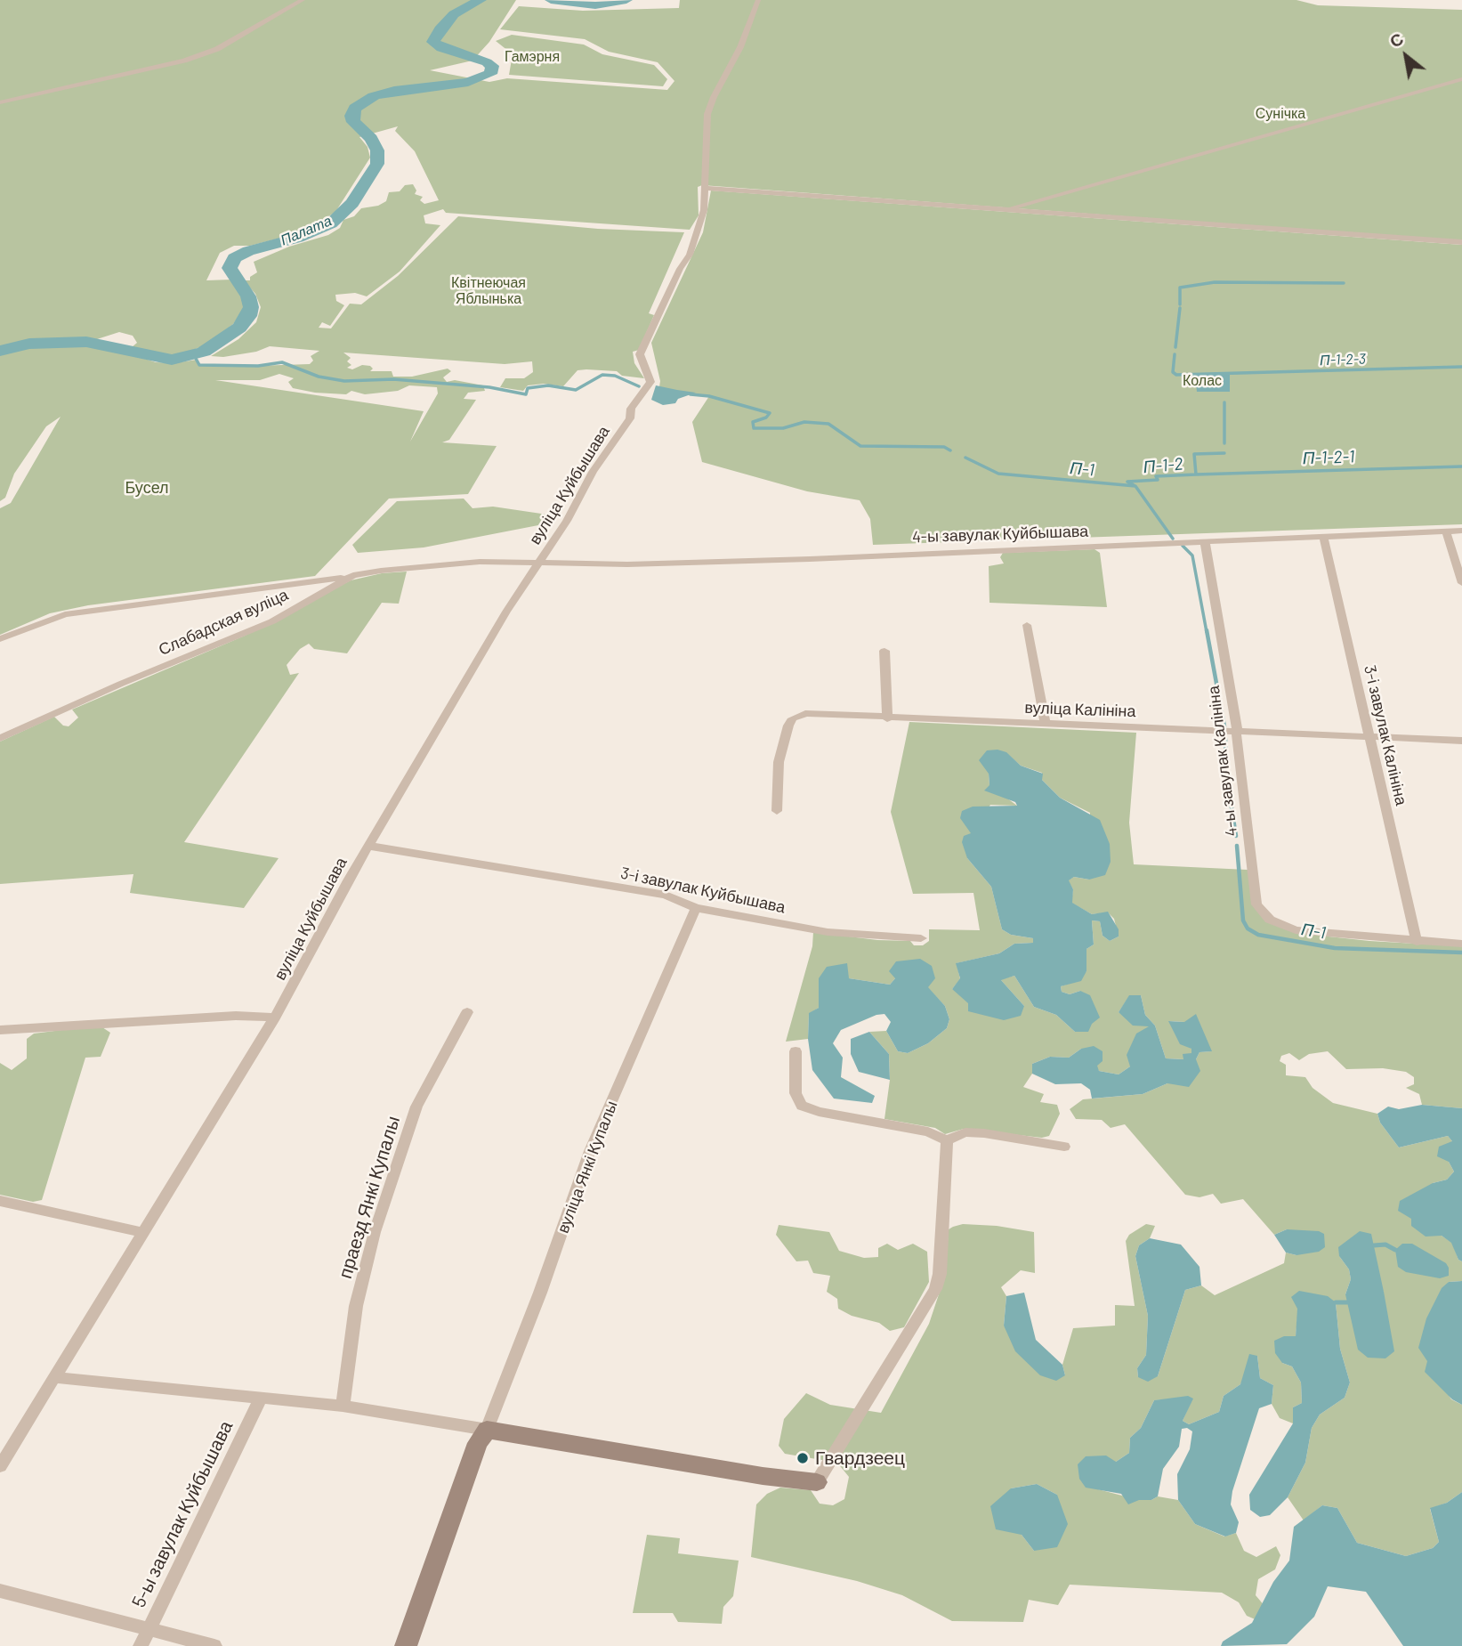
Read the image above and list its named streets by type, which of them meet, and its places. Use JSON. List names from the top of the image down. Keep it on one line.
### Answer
{"streets":{"street":["вуліца Куйбышава","4-ы завулак Куйбышава","Слабадская вуліца","вуліца Калініна","3-і завулак Калініна","4-ы завулак Калініна","3-і завулак Куйбышава","вуліца Янкі Купалы","праезд Янкі Купалы","5-ы завулак Куйбышава"]},"crossings":[["вуліца Куйбышава","4-ы завулак Куйбышава"],["вуліца Куйбышава","Слабадская вуліца"],["вуліца Куйбышава","3-і завулак Куйбышава"],["4-ы завулак Куйбышава","Слабадская вуліца"],["4-ы завулак Куйбышава","3-і завулак Калініна"],["4-ы завулак Куйбышава","4-ы завулак Калініна"],["вуліца Калініна","3-і завулак Калініна"],["вуліца Калініна","4-ы завулак Калініна"],["3-і завулак Калініна","4-ы завулак Калініна"],["3-і завулак Куйбышава","вуліца Янкі Купалы"]],"water":["Палата","П-1-2-3","П-1-2-1","П-1-2","П-1"],"parks":["Гамэрня","Сунічка","Квітнеючая Яблынька","Колас","Бусел"],"places":["Гвардзеец"],"north":"top left"}
